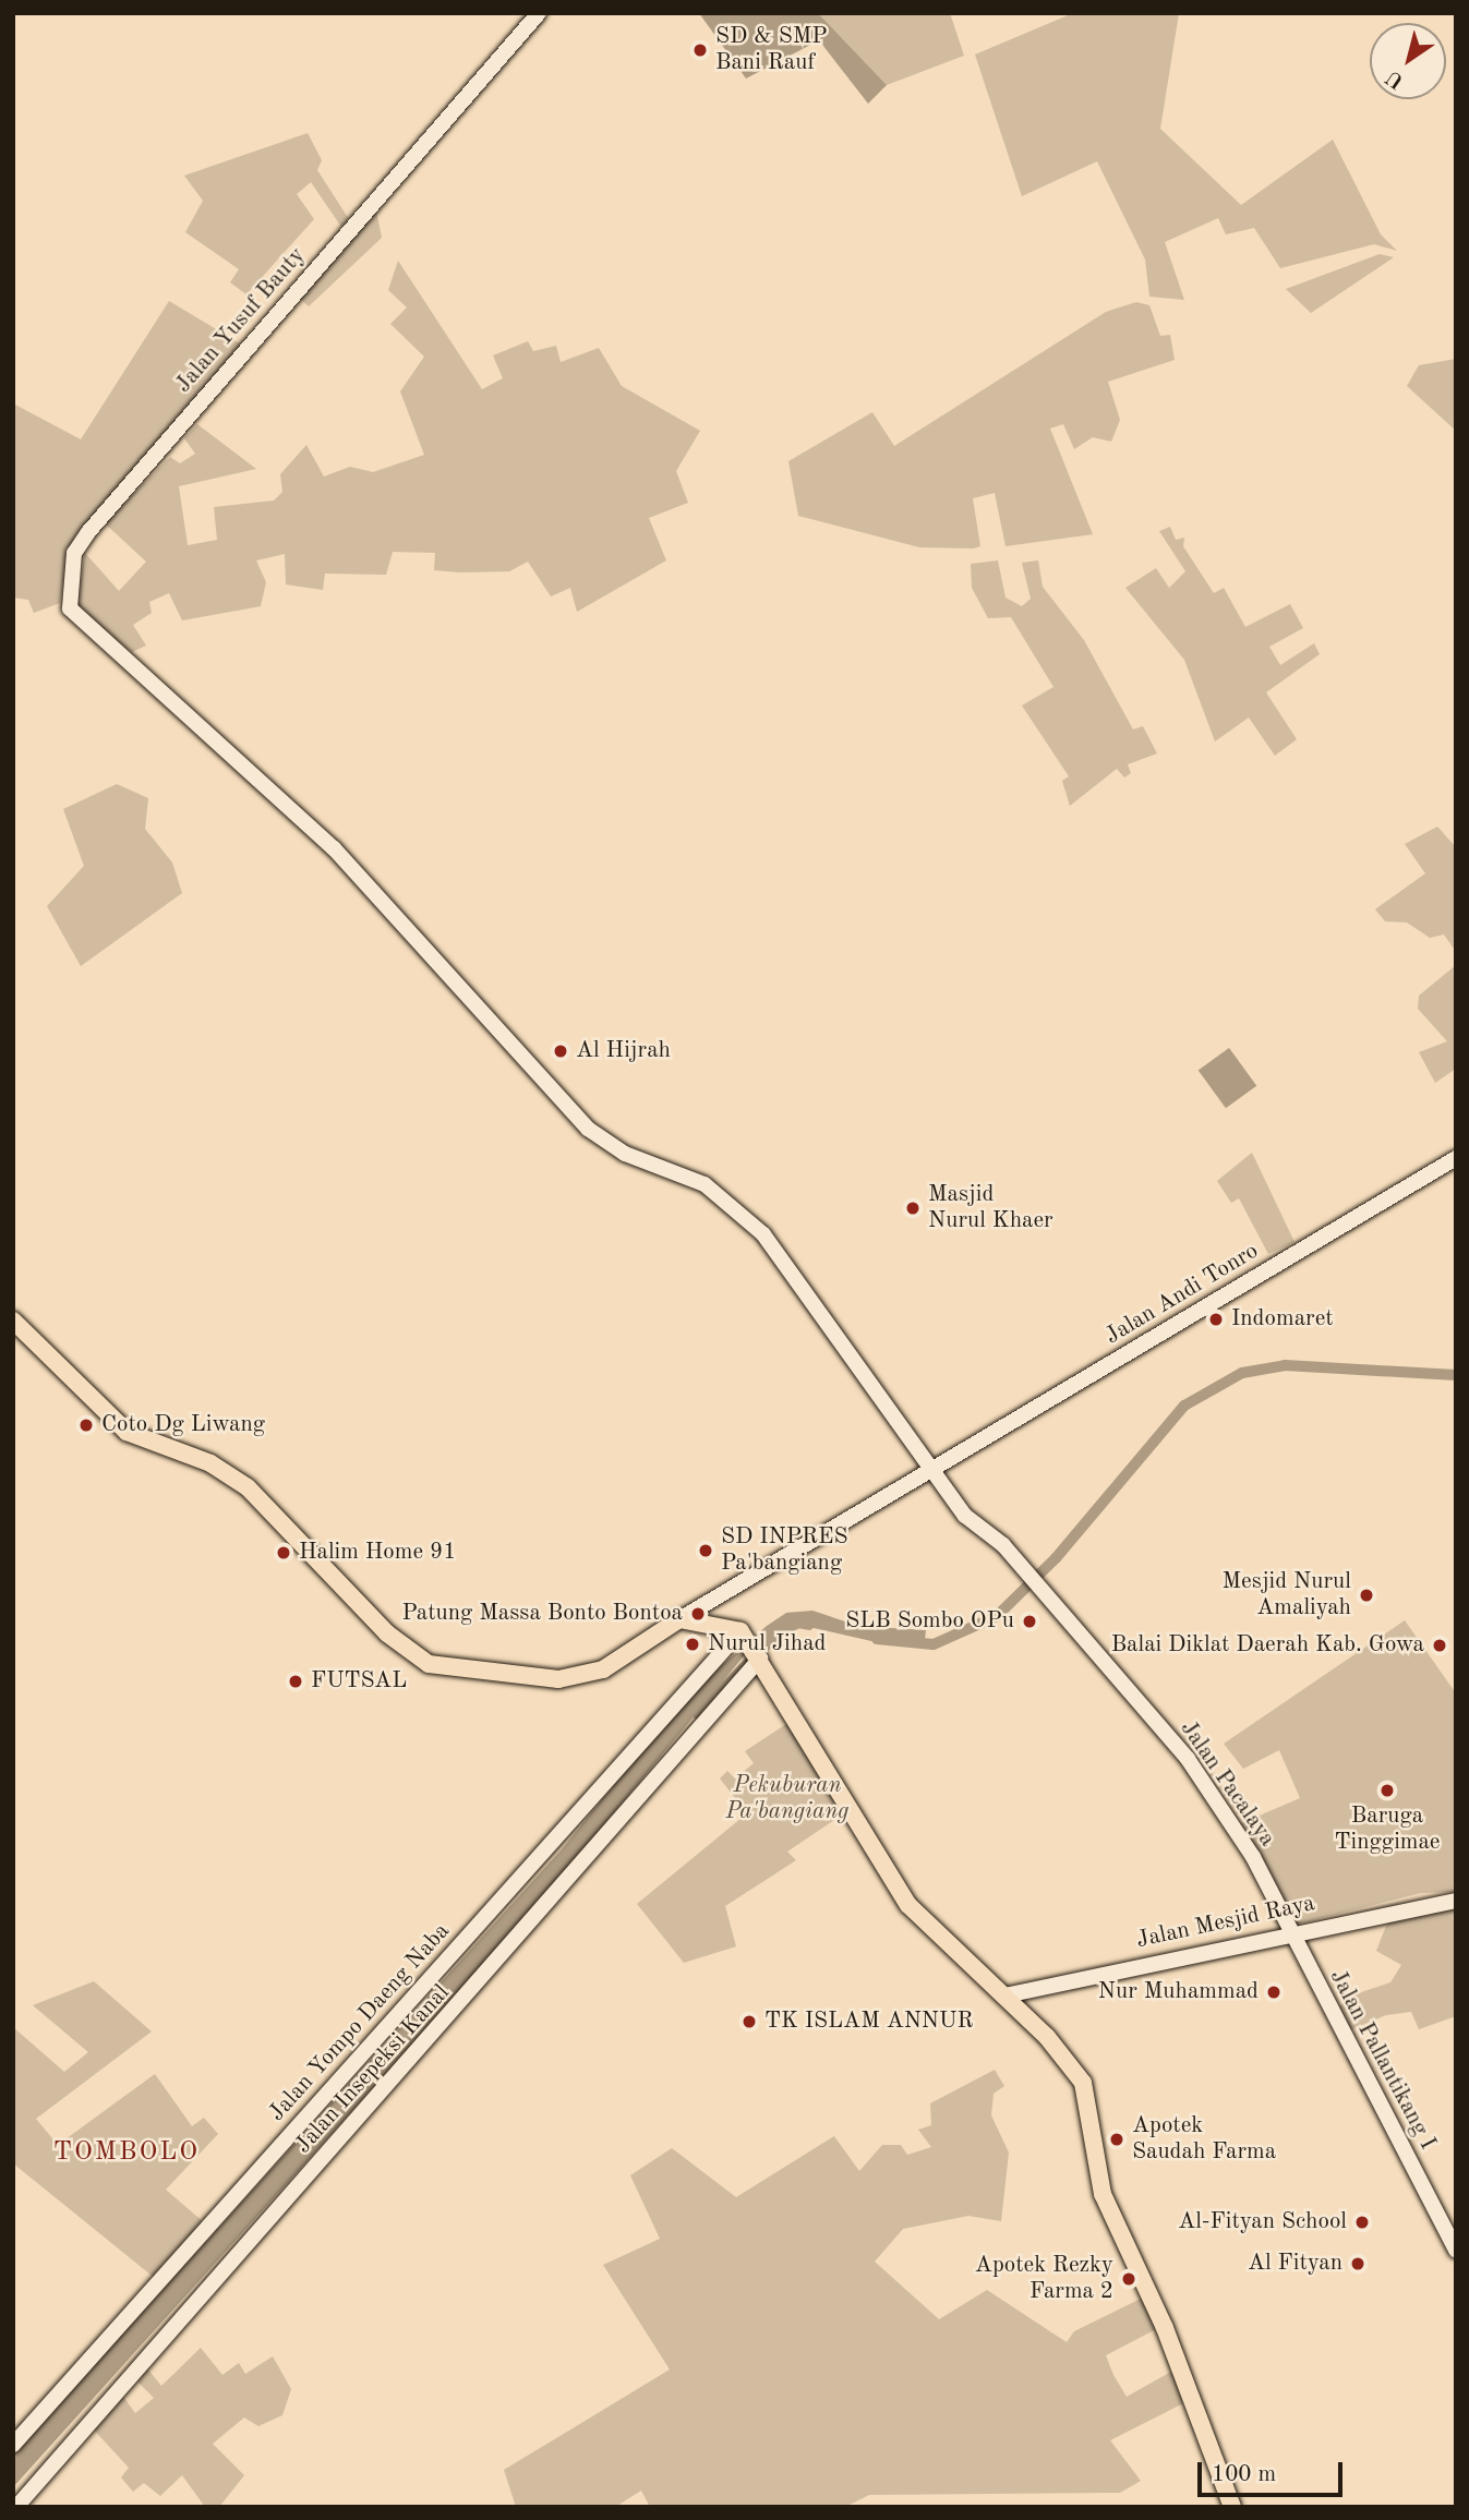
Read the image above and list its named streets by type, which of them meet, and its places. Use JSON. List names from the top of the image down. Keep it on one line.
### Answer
{"streets":{"street":["Jalan Yusuf Bauty","Jalan Andi Tonro","Jalan Pacalaya","Jalan Mesjid Raya","Jalan Yompo Daeng Naba","Jalan Pallantikang I","Jalan Insepeksi Kanal"]},"crossings":[["Jalan Yusuf Bauty","Jalan Pacalaya"],["Jalan Andi Tonro","Jalan Pacalaya"],["Jalan Pacalaya","Jalan Mesjid Raya"],["Jalan Pacalaya","Jalan Pallantikang I"],["Jalan Mesjid Raya","Jalan Pallantikang I"]],"districts":["TOMBOLO"],"parks":["Pekuburan Pa'bangiang"],"places":["SD & SMP Bani Rauf","Al Hijrah","Masjid Nurul Khaer","Indomaret","Coto Dg Liwang","SD INPRES Pa'bangiang","Halim Home 91","Mesjid Nurul Amaliyah","Patung Massa Bonto Bontoa","SLB Sombo OPu","Nurul Jihad","Balai Diklat Daerah Kab. Gowa","FUTSAL","Baruga Tinggimae","Nur Muhammad","TK ISLAM ANNUR","Apotek Saudah Farma","Al-Fityan School","Al Fityan","Apotek Rezky Farma 2"],"scale_bar":"100 m","north":"bottom left"}
